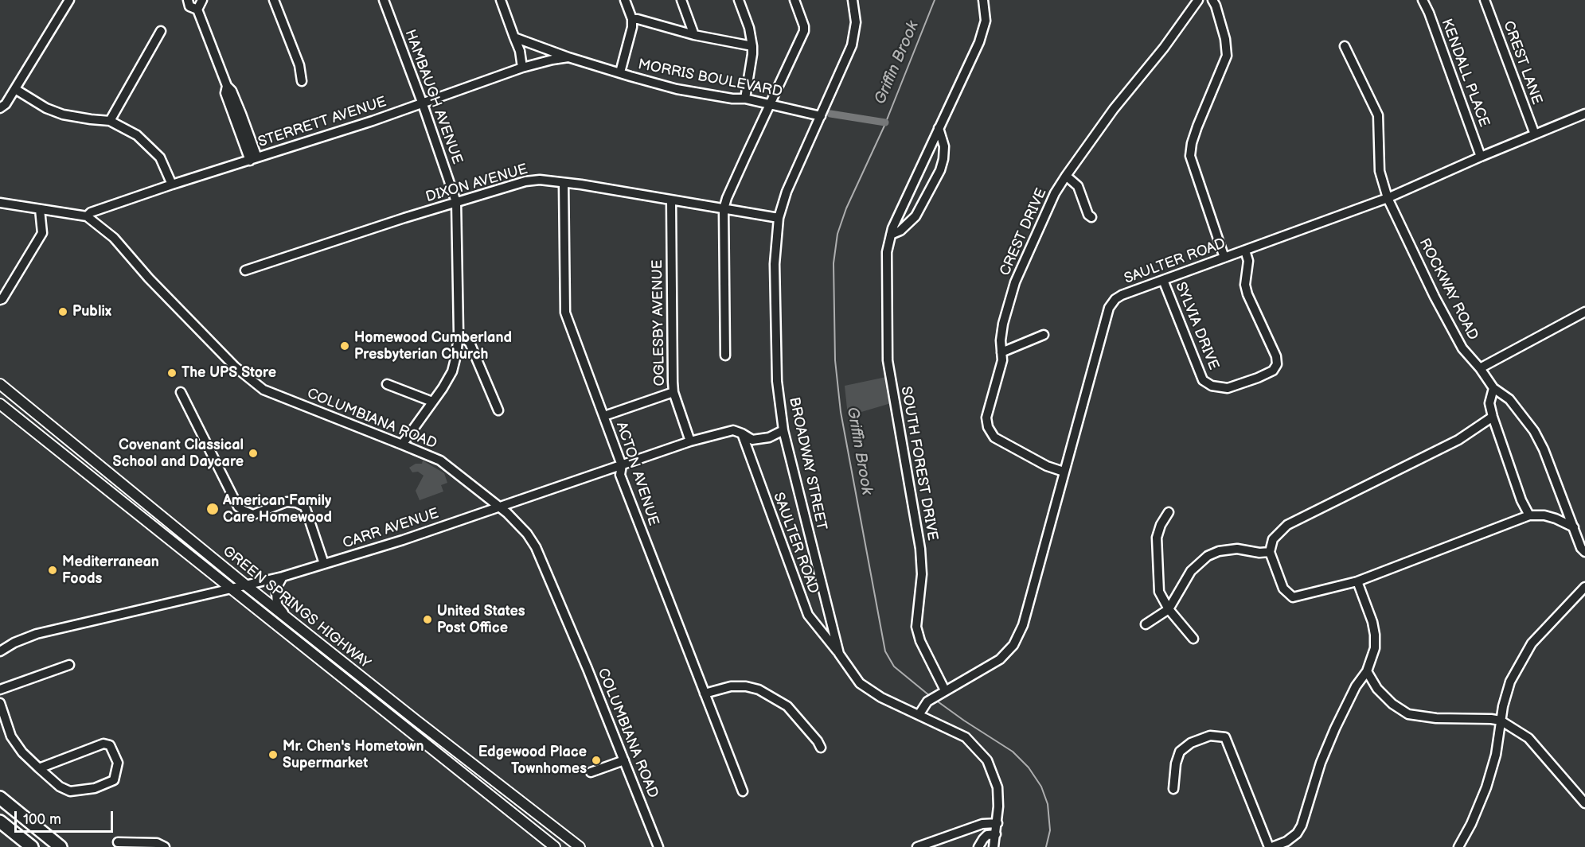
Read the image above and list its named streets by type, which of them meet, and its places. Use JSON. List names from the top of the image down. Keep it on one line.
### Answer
{"streets":{"main road":["GREEN SPRINGS HIGHWAY"],"street":["CREST LANE","KENDALL PLACE","MORRIS BOULEVARD","HAMBAUGH AVENUE","STERRETT AVENUE","DIXON AVENUE","CREST DRIVE","SAULTER ROAD","ROCKWAY ROAD","OGLESBY AVENUE","SYLVIA DRIVE","COLUMBIANA ROAD","BROADWAY STREET","SOUTH FOREST DRIVE","ACTON AVENUE","CARR AVENUE"]},"crossings":[["CREST LANE","SAULTER ROAD"],["KENDALL PLACE","SAULTER ROAD"],["MORRIS BOULEVARD","STERRETT AVENUE"],["MORRIS BOULEVARD","BROADWAY STREET"],["HAMBAUGH AVENUE","STERRETT AVENUE"],["HAMBAUGH AVENUE","DIXON AVENUE"],["HAMBAUGH AVENUE","COLUMBIANA ROAD"],["STERRETT AVENUE","COLUMBIANA ROAD"],["DIXON AVENUE","OGLESBY AVENUE"],["DIXON AVENUE","BROADWAY STREET"],["DIXON AVENUE","ACTON AVENUE"],["CREST DRIVE","SAULTER ROAD"],["SAULTER ROAD","ROCKWAY ROAD"],["SAULTER ROAD","SYLVIA DRIVE"],["SAULTER ROAD","BROADWAY STREET"],["SAULTER ROAD","SOUTH FOREST DRIVE"],["SAULTER ROAD","CARR AVENUE"],["OGLESBY AVENUE","CARR AVENUE"],["COLUMBIANA ROAD","CARR AVENUE"],["BROADWAY STREET","CARR AVENUE"],["ACTON AVENUE","CARR AVENUE"],["CARR AVENUE","GREEN SPRINGS HIGHWAY"]],"water":["Griffin Brook"],"places":["Publix","Homewood Cumberland Presbyterian Church","The UPS Store","Covenant Classical School and Daycare","American Family Care Homewood","Mediterranean Foods","United States Post Office","Mr. Chen's Hometown Supermarket","Edgewood Place Townhomes"],"scale_bar":"100 m"}
